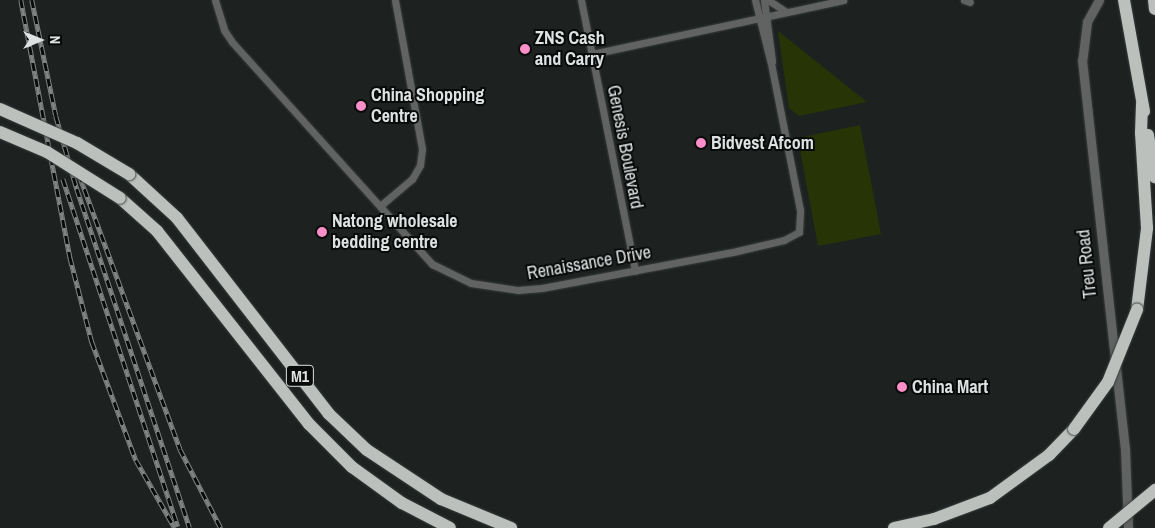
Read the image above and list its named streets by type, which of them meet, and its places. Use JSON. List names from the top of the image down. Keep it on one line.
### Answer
{"streets":{"highway":["M1"],"street":["Genesis Boulevard","Renaissance Drive","Treu Road"]},"crossings":[["Genesis Boulevard","Renaissance Drive"]],"places":["ZNS Cash and Carry","China Shopping Centre","Bidvest Afcom","Natong wholesale bedding centre","China Mart"],"north":"right"}
